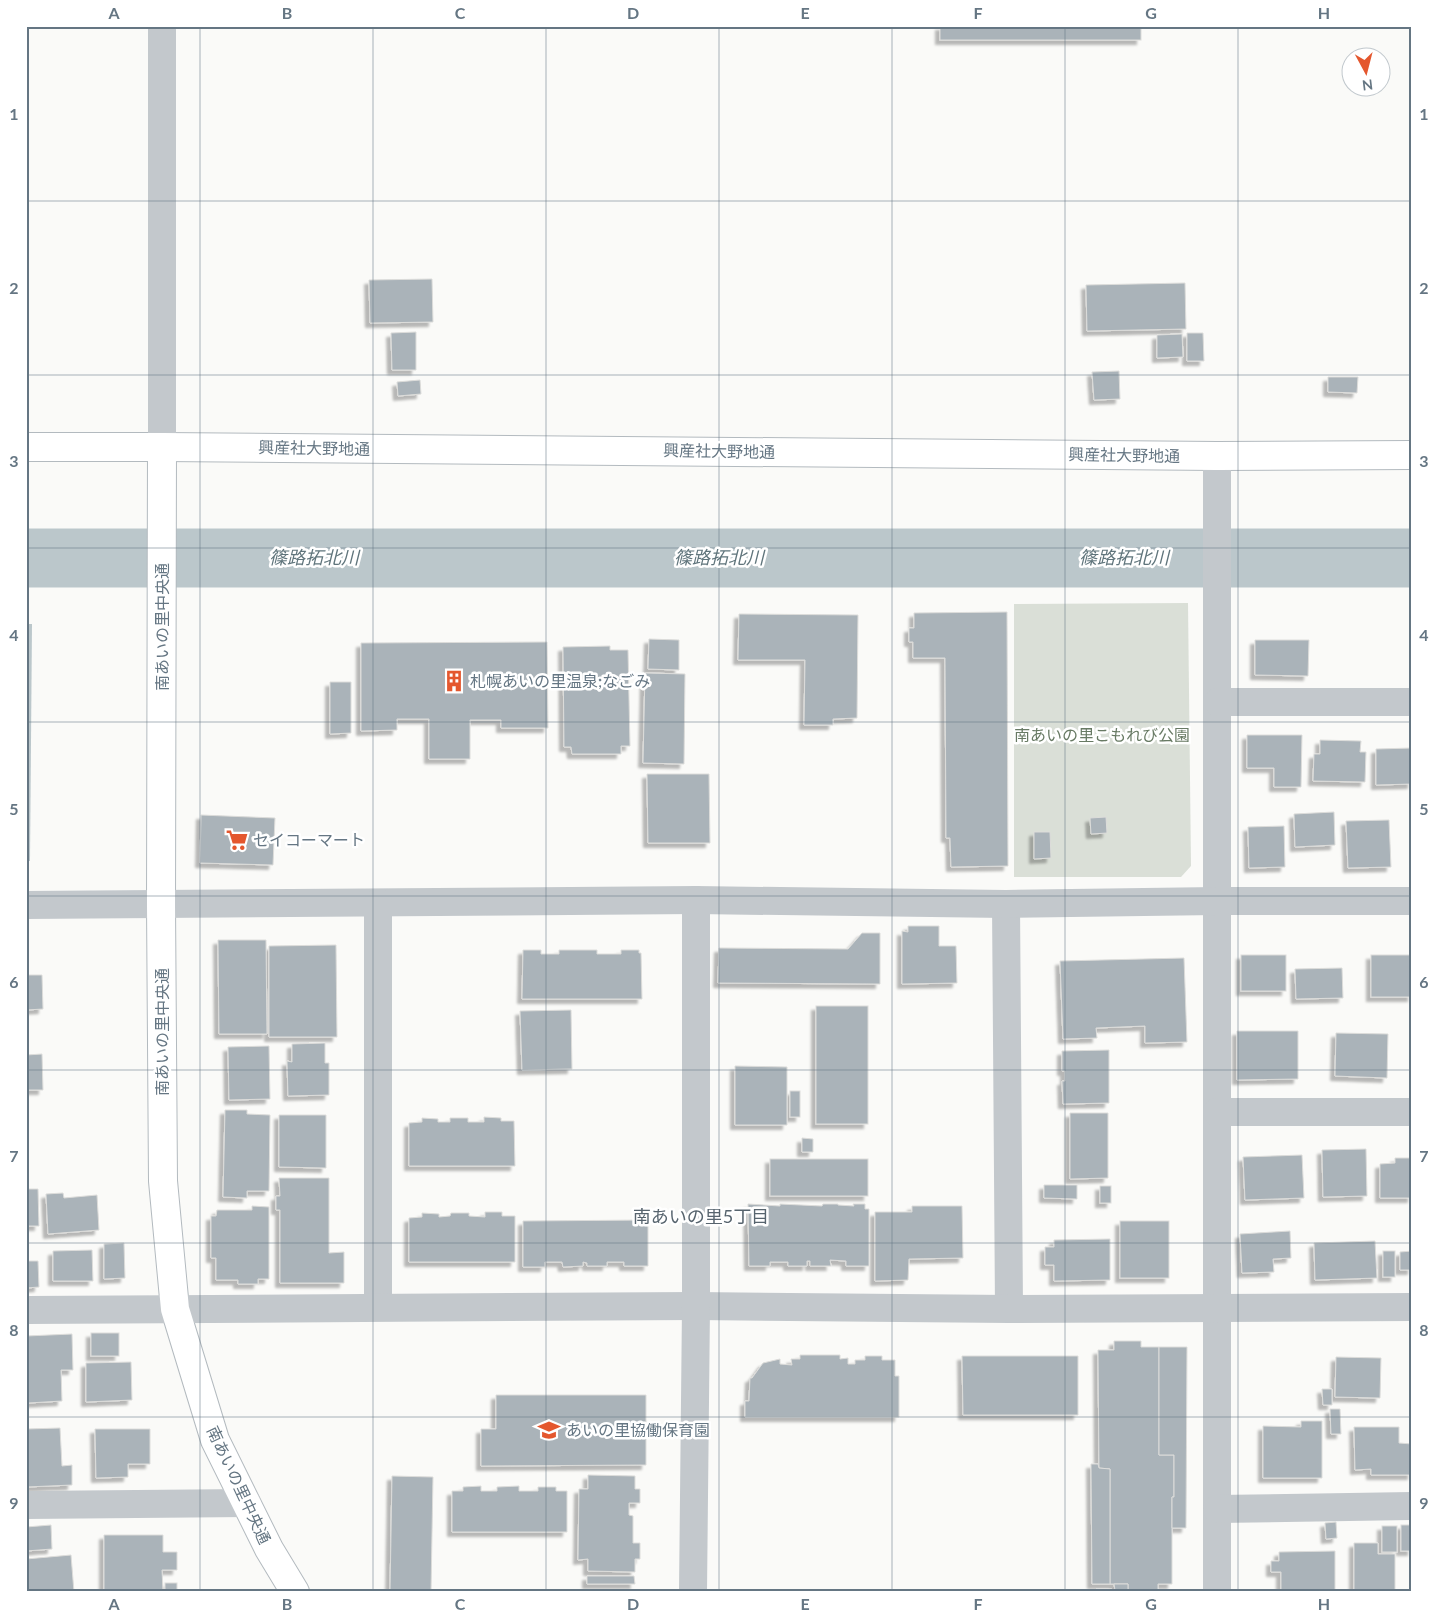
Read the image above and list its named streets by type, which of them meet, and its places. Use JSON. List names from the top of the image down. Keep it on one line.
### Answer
{"streets":{"street":["興産社大野地通","南あいの里中央通"]},"crossings":[["興産社大野地通","南あいの里中央通"]],"districts":["南あいの里5丁目"],"water":["篠路拓北川"],"parks":["南あいの里こもれび公園"],"places":{"building":["札幌あいの里温泉;なごみ"],"supermarket":["セイコーマート"],"school or university":["あいの里協働保育園"]},"north":"bottom","grid":{"columns":["A","B","C","D","E","F","G","H"],"rows":["1","2","3","4","5","6","7","8","9"]}}
